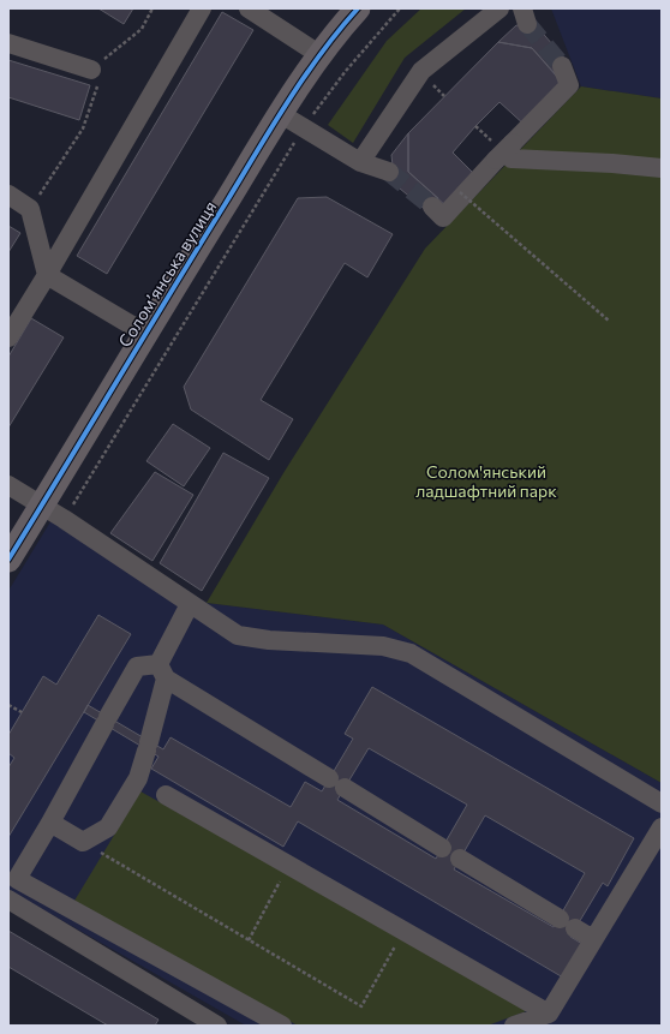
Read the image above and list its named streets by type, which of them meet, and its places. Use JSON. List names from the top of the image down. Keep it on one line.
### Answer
{"streets":{"main road":["Соломʼянська вулиця"]},"parks":["Солом'янський ладшафтний парк"]}
